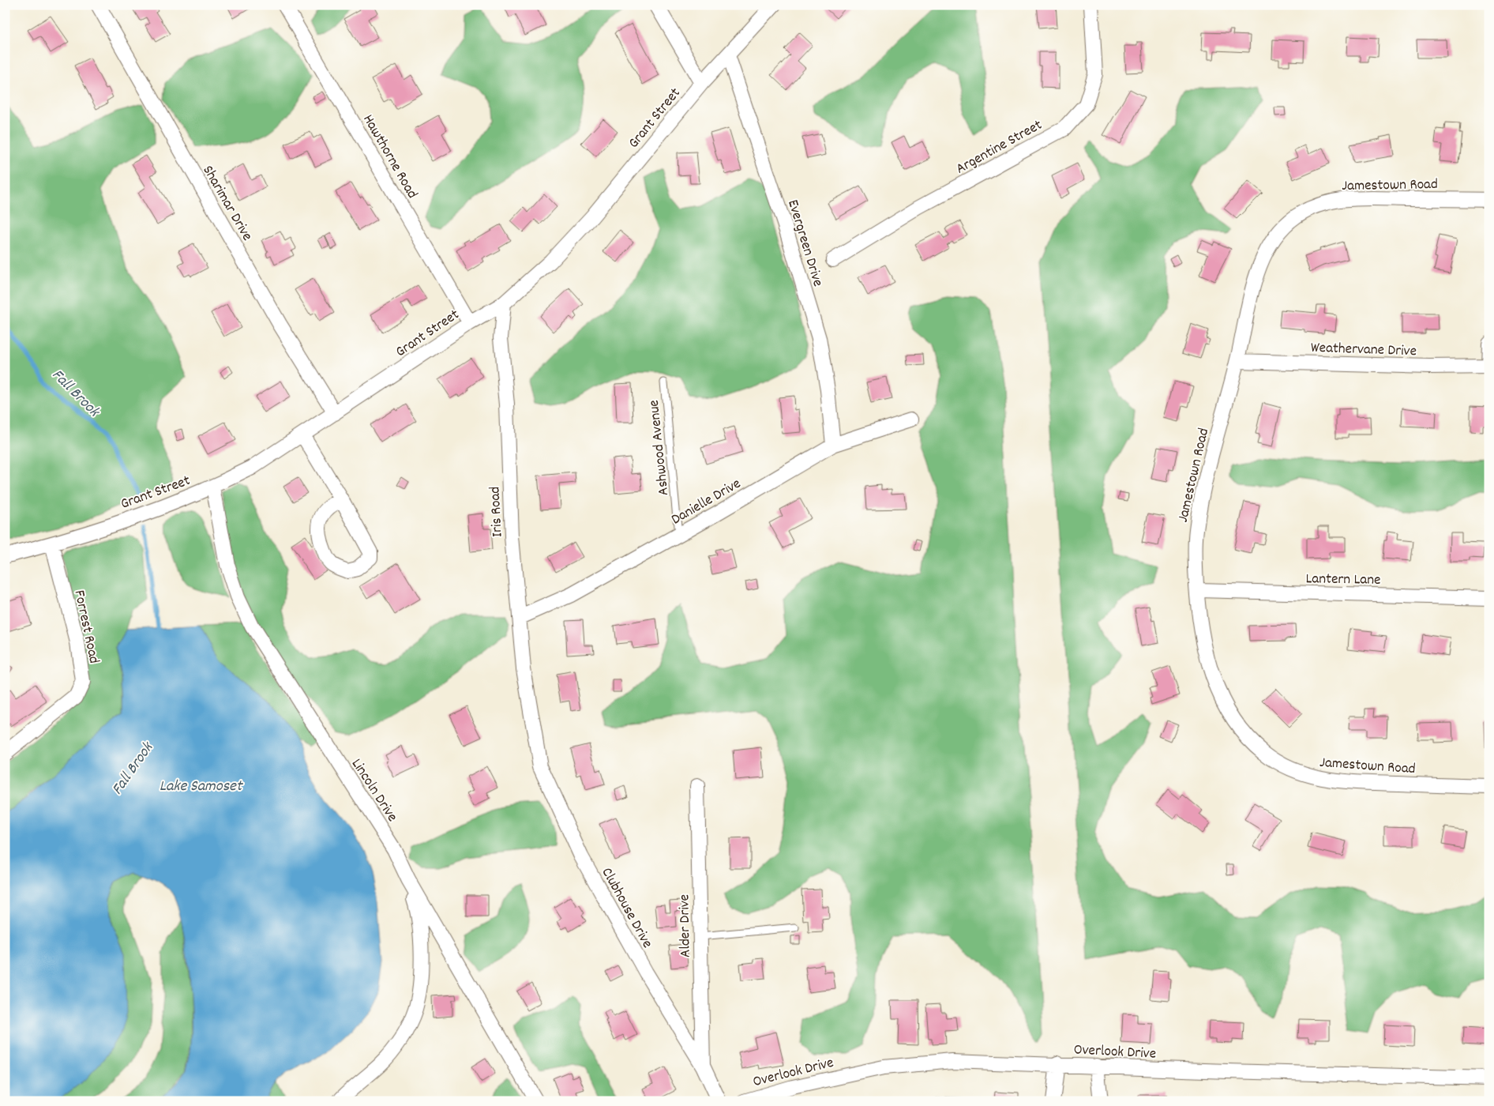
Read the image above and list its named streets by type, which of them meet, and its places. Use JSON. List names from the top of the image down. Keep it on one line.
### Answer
{"streets":{"street":["Grant Street","Argentine Street","Hawthorne Road","Jamestown Road","Sharimar Drive","Evergreen Drive","Weathervane Drive","Danielle Drive","Iris Road","Lantern Lane","Forrest Road","Lincoln Drive","Clubhouse Drive","Alder Drive","Overlook Drive"],"lane":["Ashwood Avenue"]},"crossings":[["Grant Street","Hawthorne Road"],["Grant Street","Sharimar Drive"],["Grant Street","Evergreen Drive"],["Grant Street","Iris Road"],["Grant Street","Forrest Road"],["Grant Street","Lincoln Drive"],["Jamestown Road","Weathervane Drive"],["Jamestown Road","Lantern Lane"],["Evergreen Drive","Danielle Drive"],["Ashwood Avenue","Danielle Drive"],["Danielle Drive","Iris Road"],["Iris Road","Clubhouse Drive"],["Clubhouse Drive","Alder Drive"]],"water":["Fall Brook","Lake Samoset"]}
